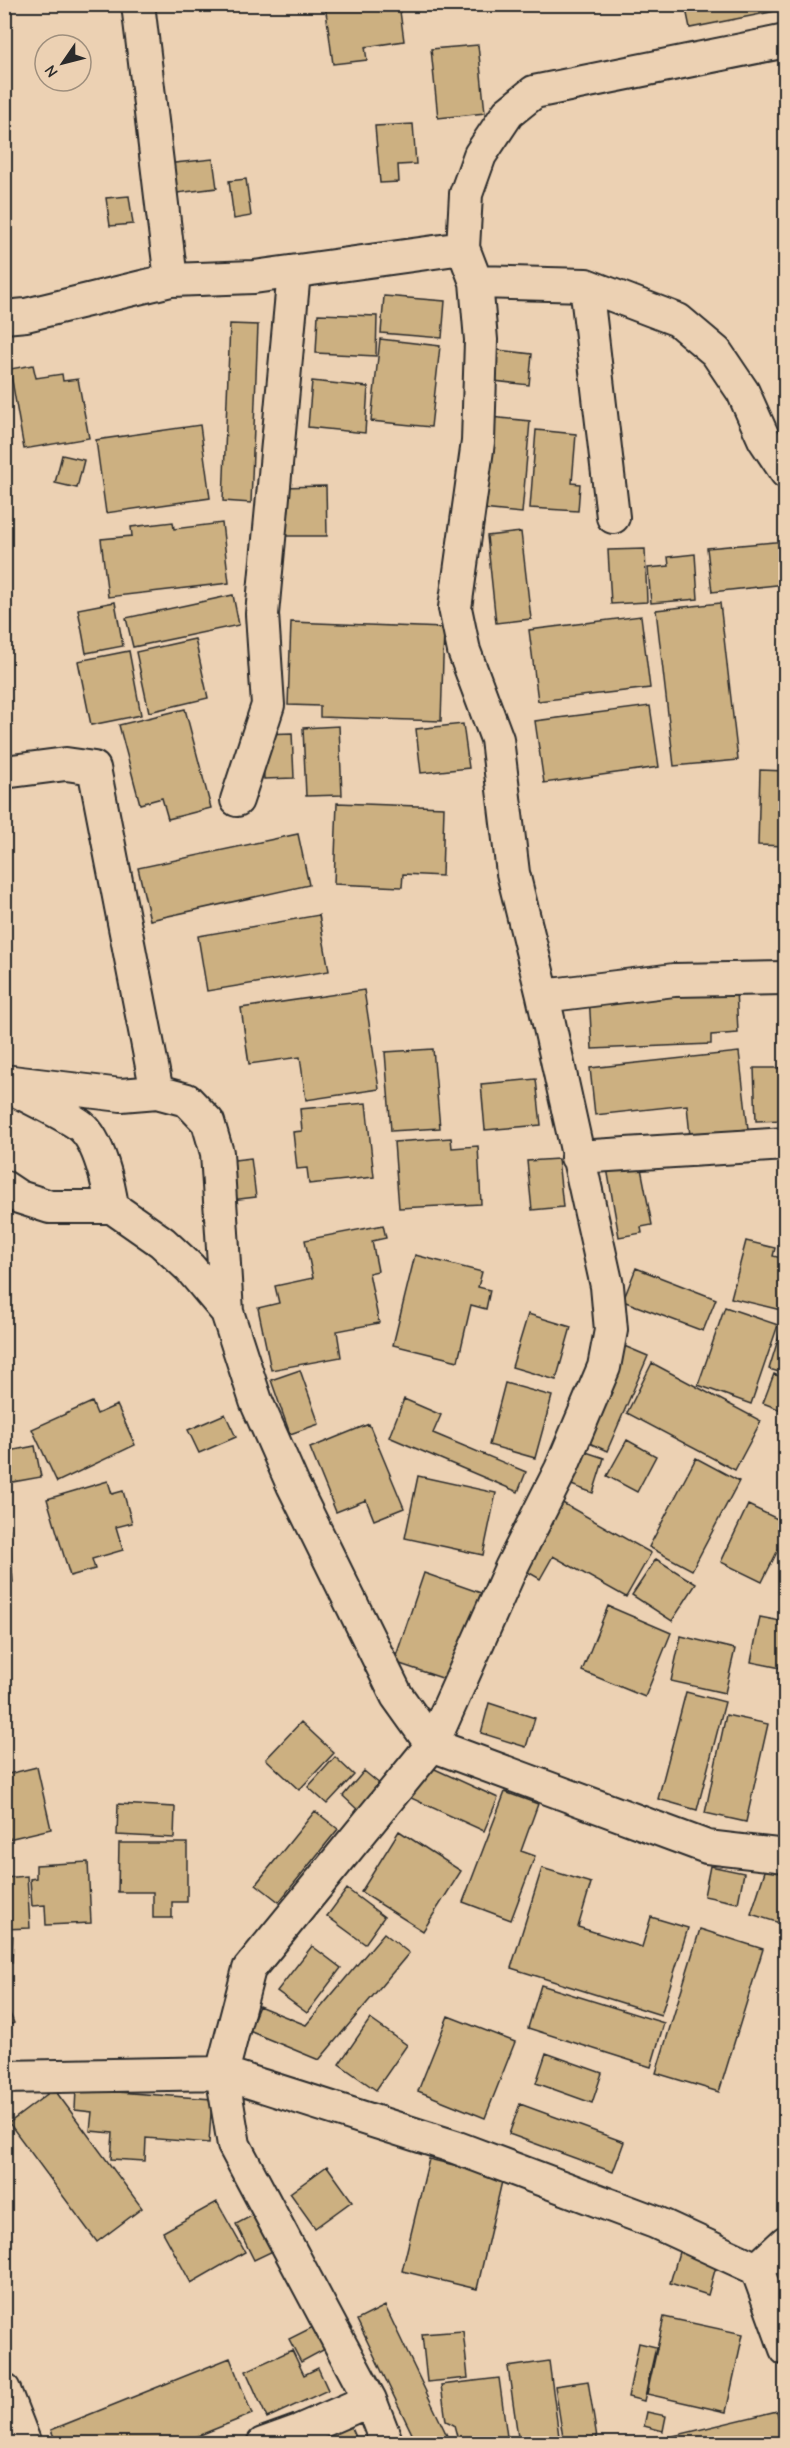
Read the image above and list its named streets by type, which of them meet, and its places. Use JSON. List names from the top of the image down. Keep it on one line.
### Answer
{"north":"bottom left"}
